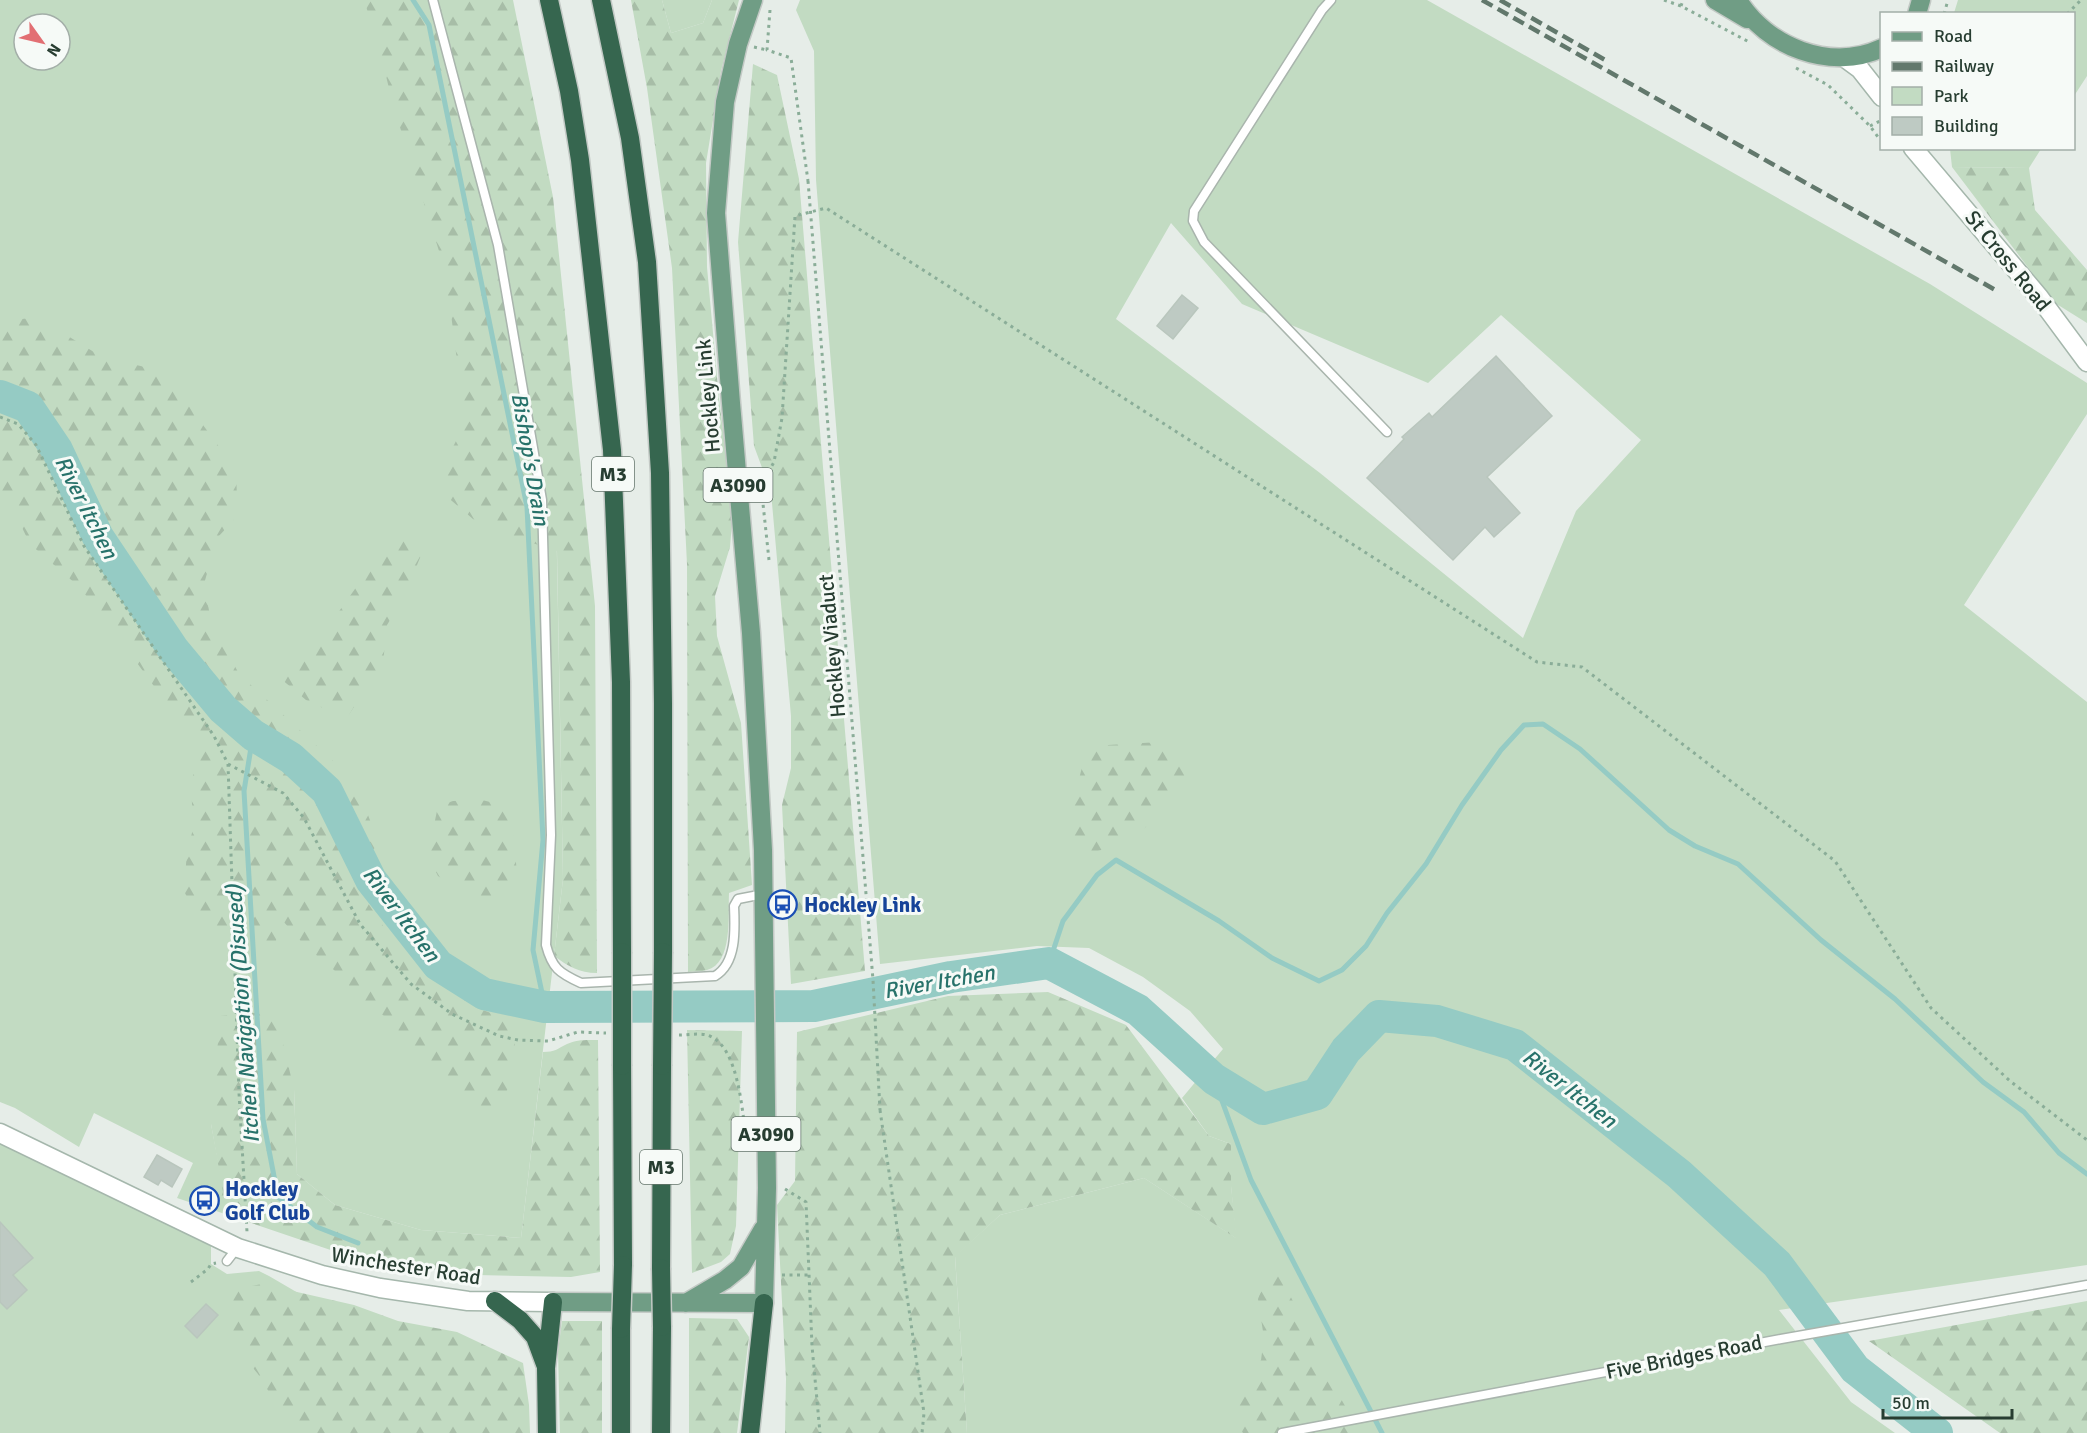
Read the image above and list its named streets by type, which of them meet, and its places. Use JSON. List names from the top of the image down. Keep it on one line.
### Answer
{"streets":{"highway":["M3"],"main road":["St Cross Road","Hockley Link","A3090","Winchester Road"],"lane":["Five Bridges Road"],"path":["Hockley Viaduct"]},"crossings":[["Hockley Link","Winchester Road"]],"water":["Bishop's Drain","River Itchen","Itchen Navigation (Disused)"],"places":{"bus stop":["Hockley Link","Hockley Golf Club"]},"legend":["Road","Railway","Park","Building"],"scale_bar":"50 m","north":"bottom right"}
